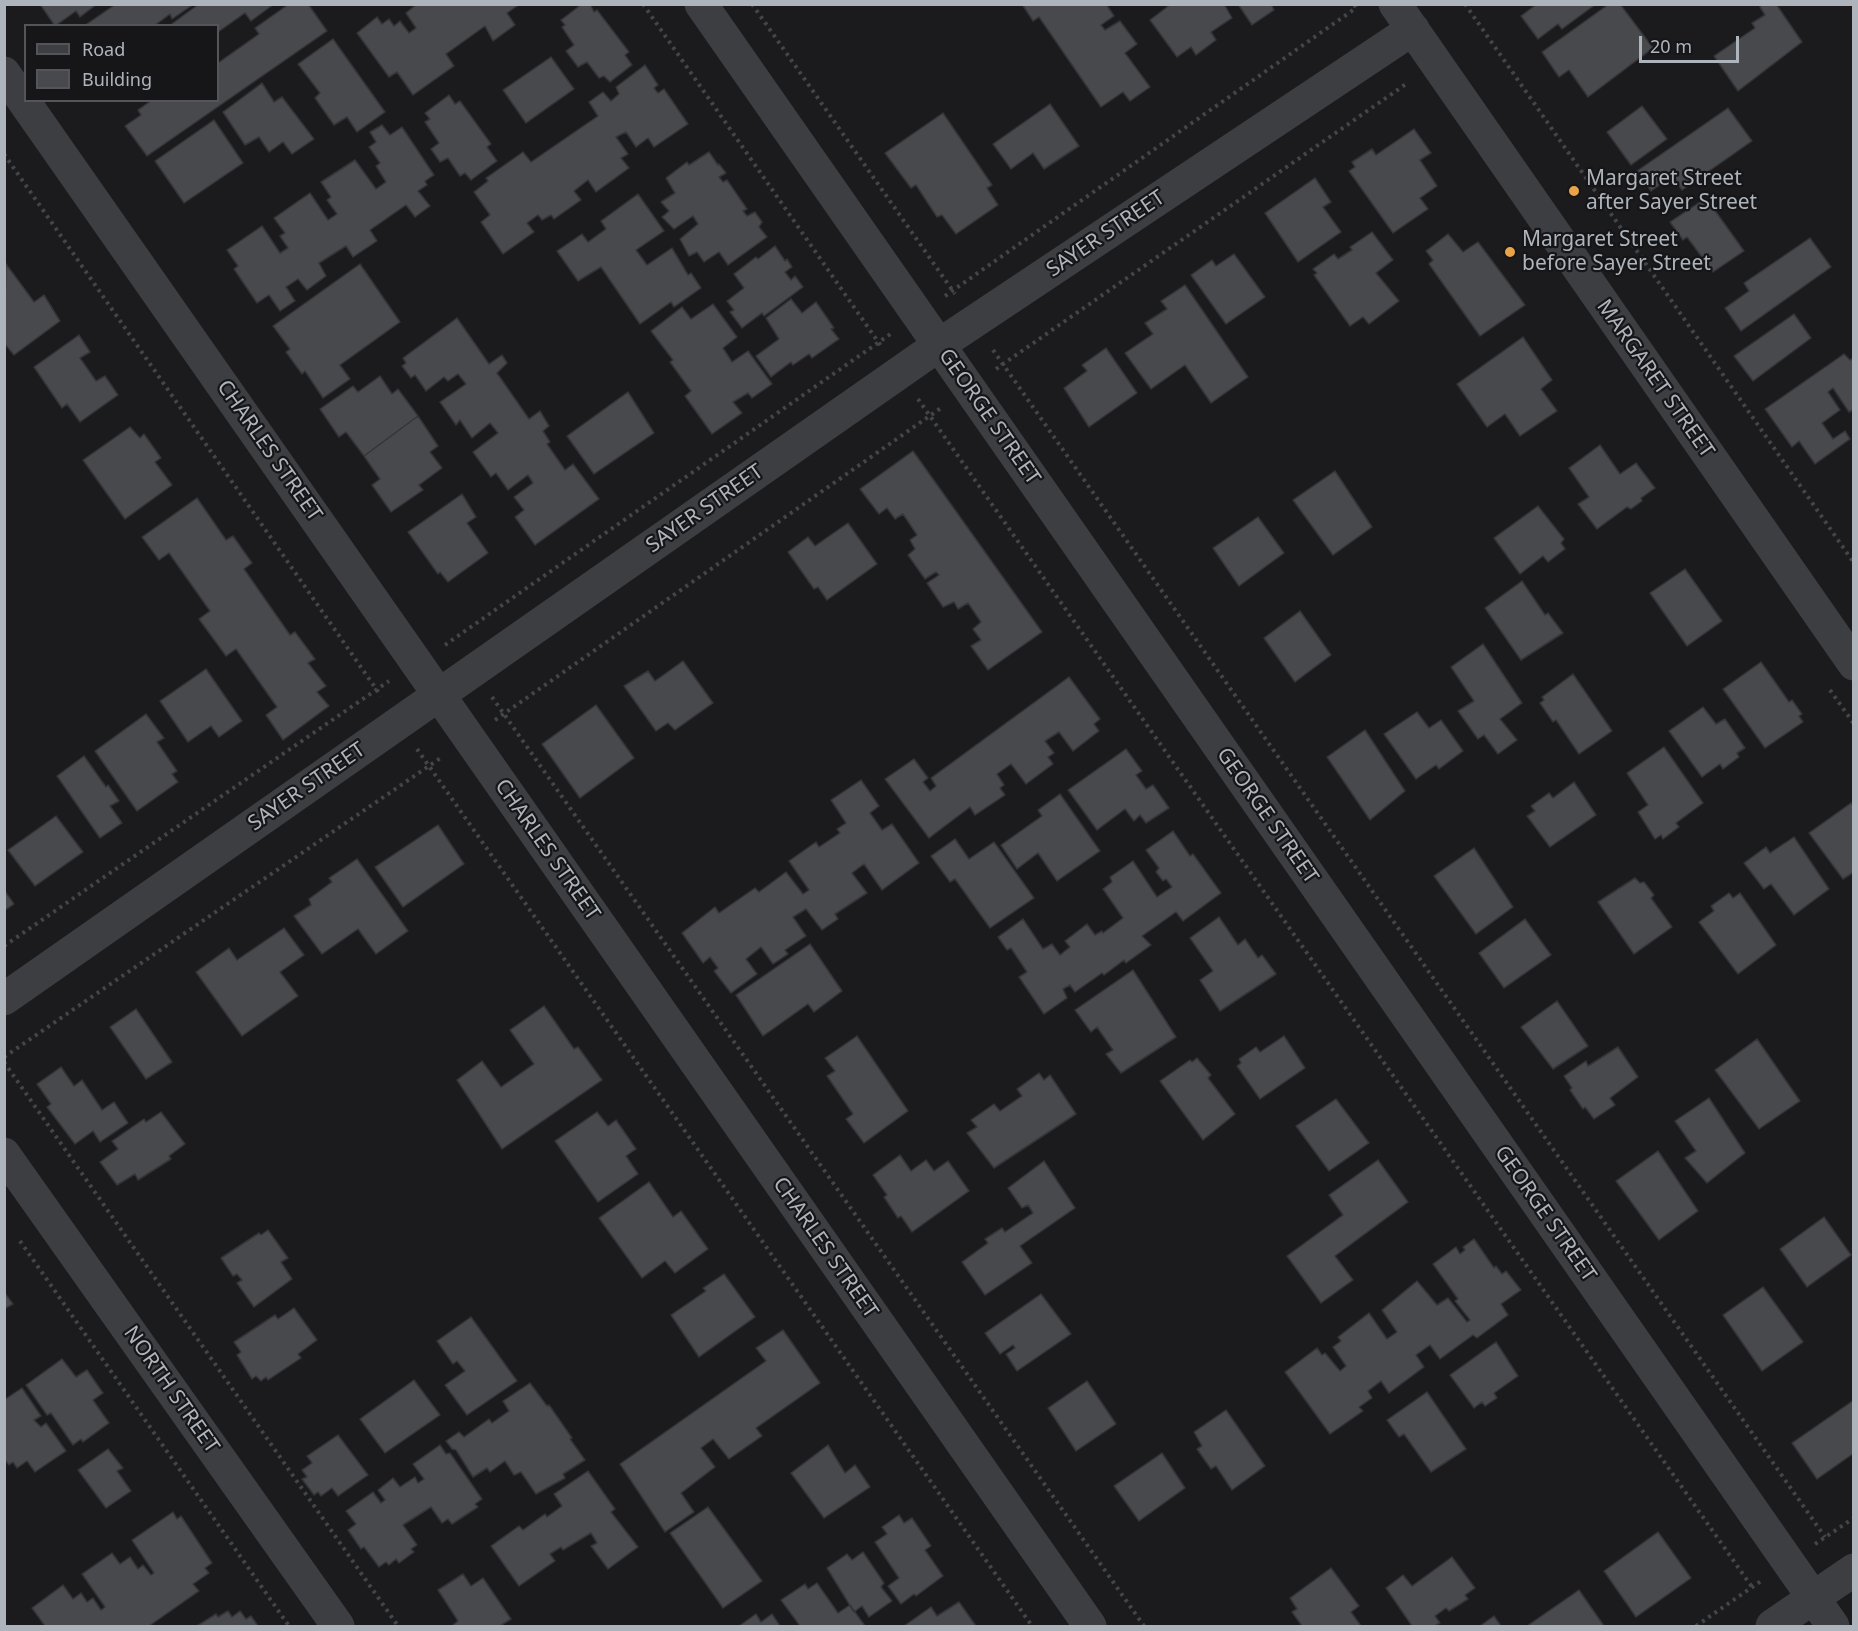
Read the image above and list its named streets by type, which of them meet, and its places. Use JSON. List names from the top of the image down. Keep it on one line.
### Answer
{"streets":{"street":["SAYER STREET","MARGARET STREET","GEORGE STREET","CHARLES STREET","NORTH STREET"]},"crossings":[["SAYER STREET","MARGARET STREET"],["SAYER STREET","GEORGE STREET"],["SAYER STREET","CHARLES STREET"]],"places":["Margaret Street after Sayer Street","Margaret Street before Sayer Street"],"legend":["Road","Building"],"scale_bar":"20 m"}
